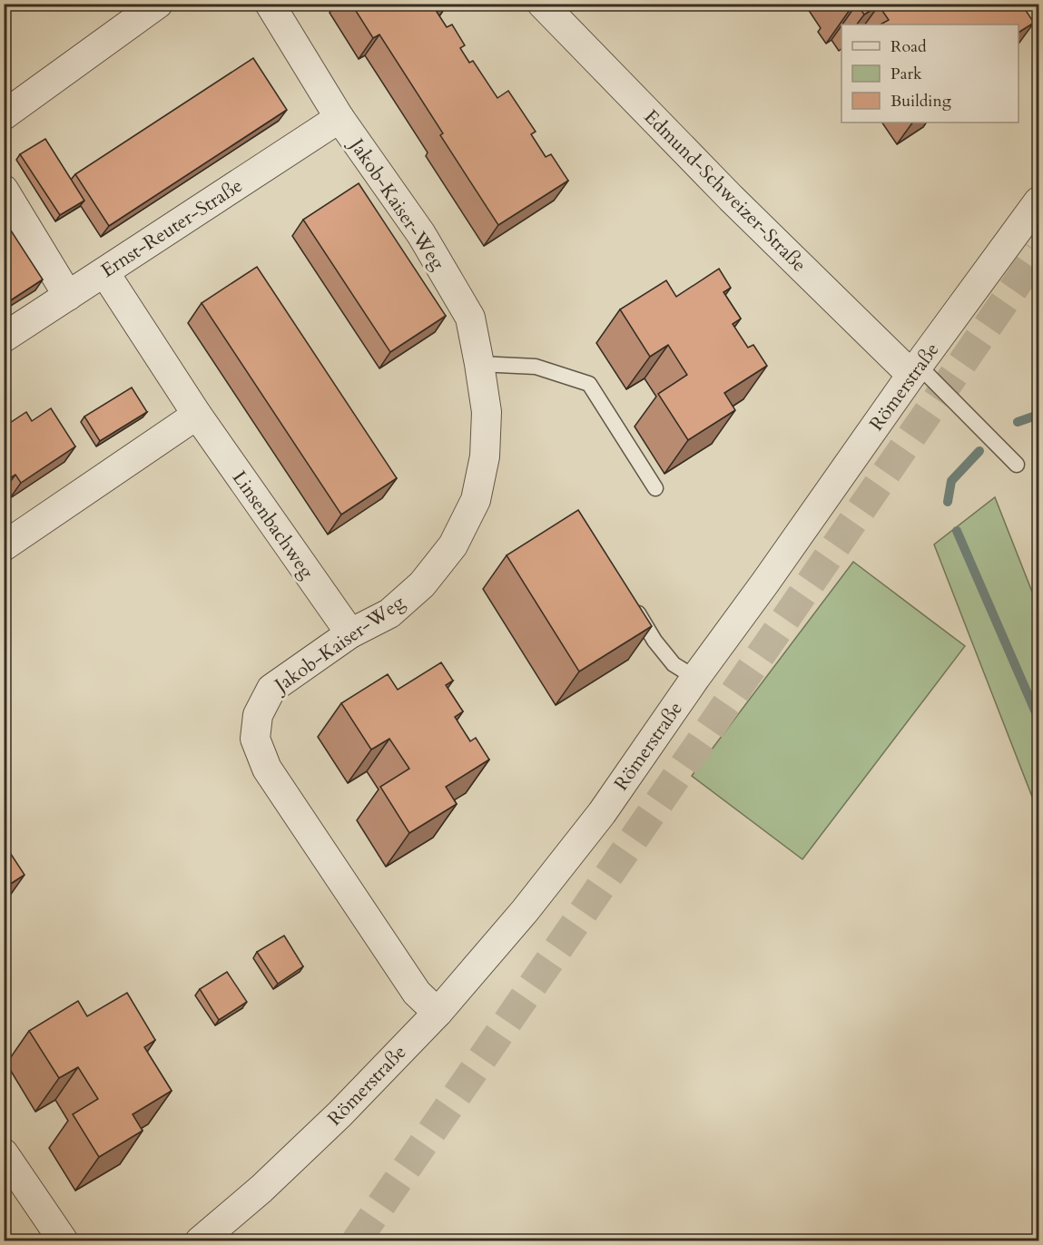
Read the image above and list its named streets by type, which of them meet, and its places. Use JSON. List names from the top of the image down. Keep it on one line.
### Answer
{"streets":{"street":["Edmund-Schweizer-Straße","Jakob-Kaiser-Weg","Ernst-Reuter-Straße","Römerstraße","Linsenbachweg"]},"crossings":[["Edmund-Schweizer-Straße","Römerstraße"],["Jakob-Kaiser-Weg","Ernst-Reuter-Straße"],["Jakob-Kaiser-Weg","Römerstraße"],["Jakob-Kaiser-Weg","Linsenbachweg"],["Ernst-Reuter-Straße","Linsenbachweg"]],"legend":["Road","Park","Building"]}
